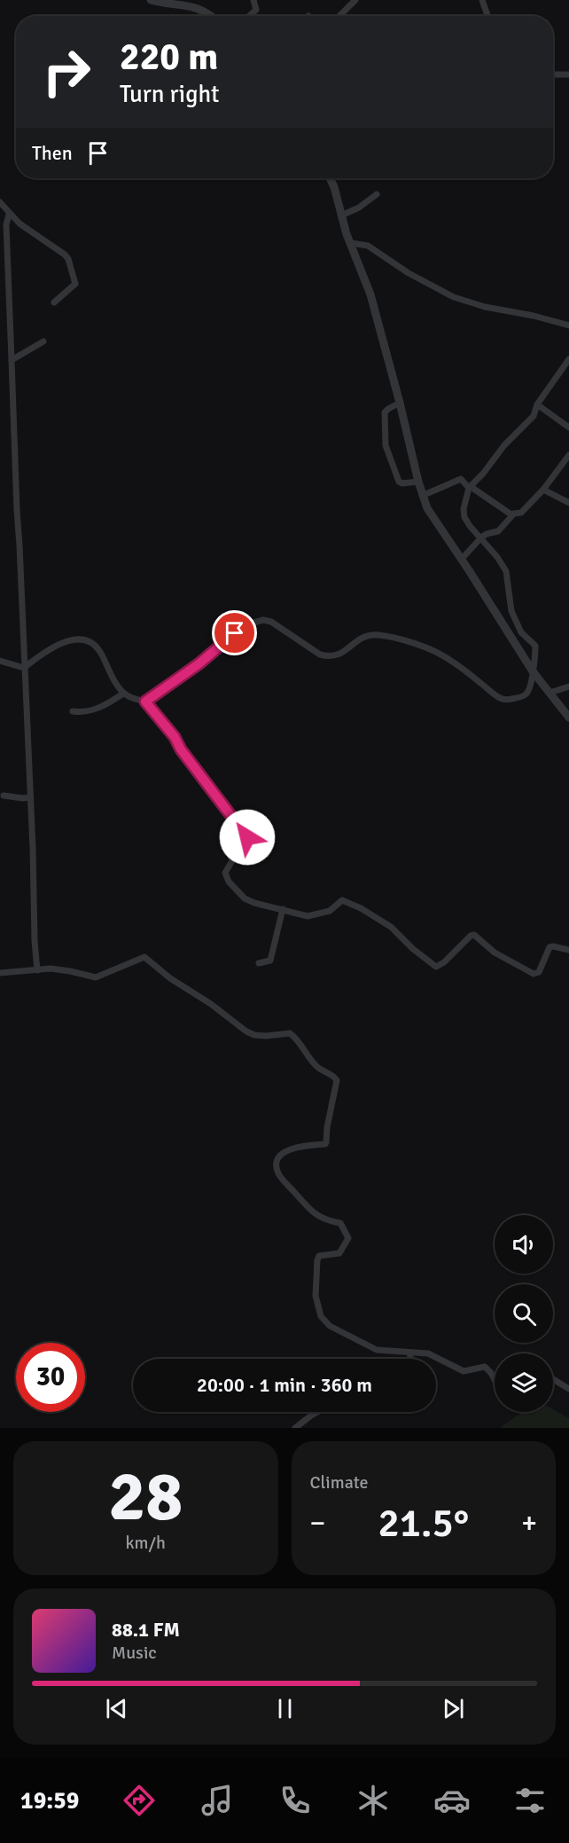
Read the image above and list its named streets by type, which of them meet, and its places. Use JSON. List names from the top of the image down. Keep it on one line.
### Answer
{"page":{"turn":["220 m","Turn right"],"then":"Then","limit":"30","trip":"20:00 · 1 min · 360 m","tile":[["28","km/h"],"Climate"],"heat":["−","21.5°","+"],"song":["88.1 FM","Music"],"tabs":"19:59"}}
